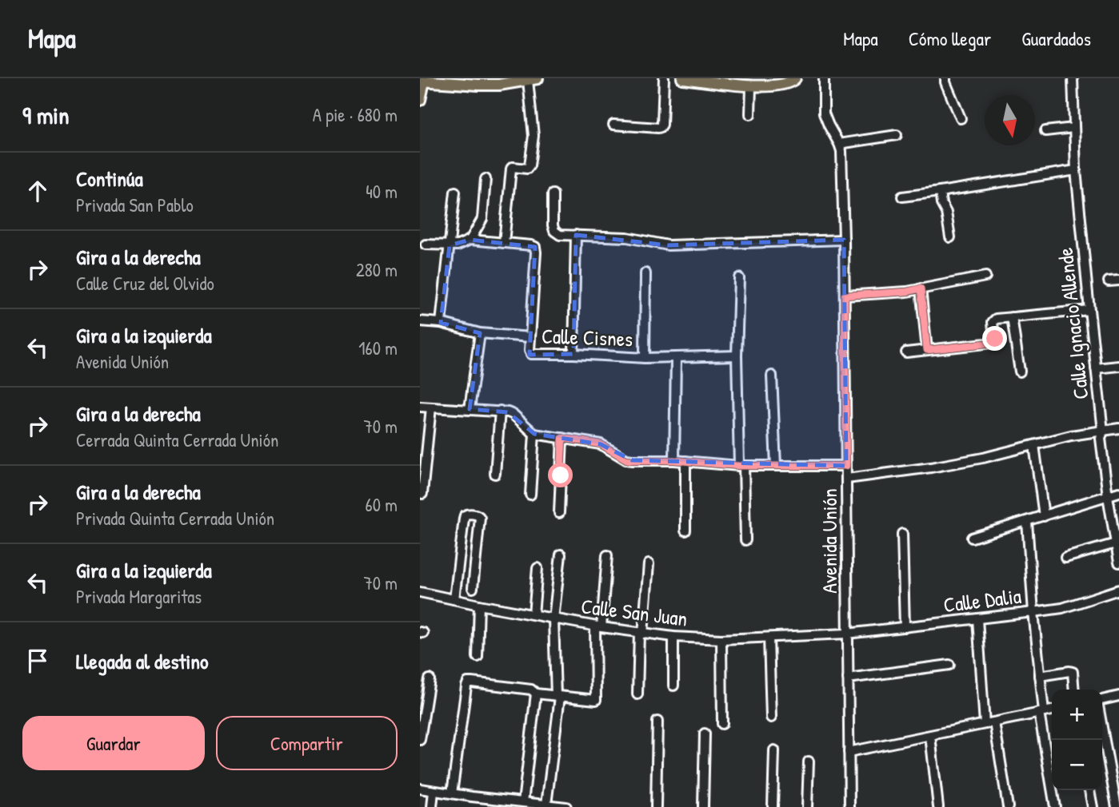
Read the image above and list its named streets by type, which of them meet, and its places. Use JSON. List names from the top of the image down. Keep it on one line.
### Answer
{"streets":{"street":["Calle Ignacio Allende","Calle Cisnes","Avenida Unión","Calle Dalia","Calle San Juan"]},"crossings":[["Avenida Unión","Calle Dalia"],["Avenida Unión","Calle San Juan"],["Calle Dalia","Calle San Juan"]],"north":"bottom","page":{"header":"Mapa","nav":["Mapa","Cómo llegar","Guardados"],"heading":["9 min","A pie · 680 m"],"list":[["Continúa","Privada San Pablo","40 m"],["Gira a la derecha","Calle Cruz del Olvido","280 m"],["Gira a la izquierda","Avenida Unión","160 m"],["Gira a la derecha","Cerrada Quinta Cerrada Unión","70 m"],["Gira a la derecha","Privada Quinta Cerrada Unión","60 m"],["Gira a la izquierda","Privada Margaritas","70 m"],"Llegada al destino"],"map_buttons":["+","−"],"buttons":["Guardar","Compartir"]}}
